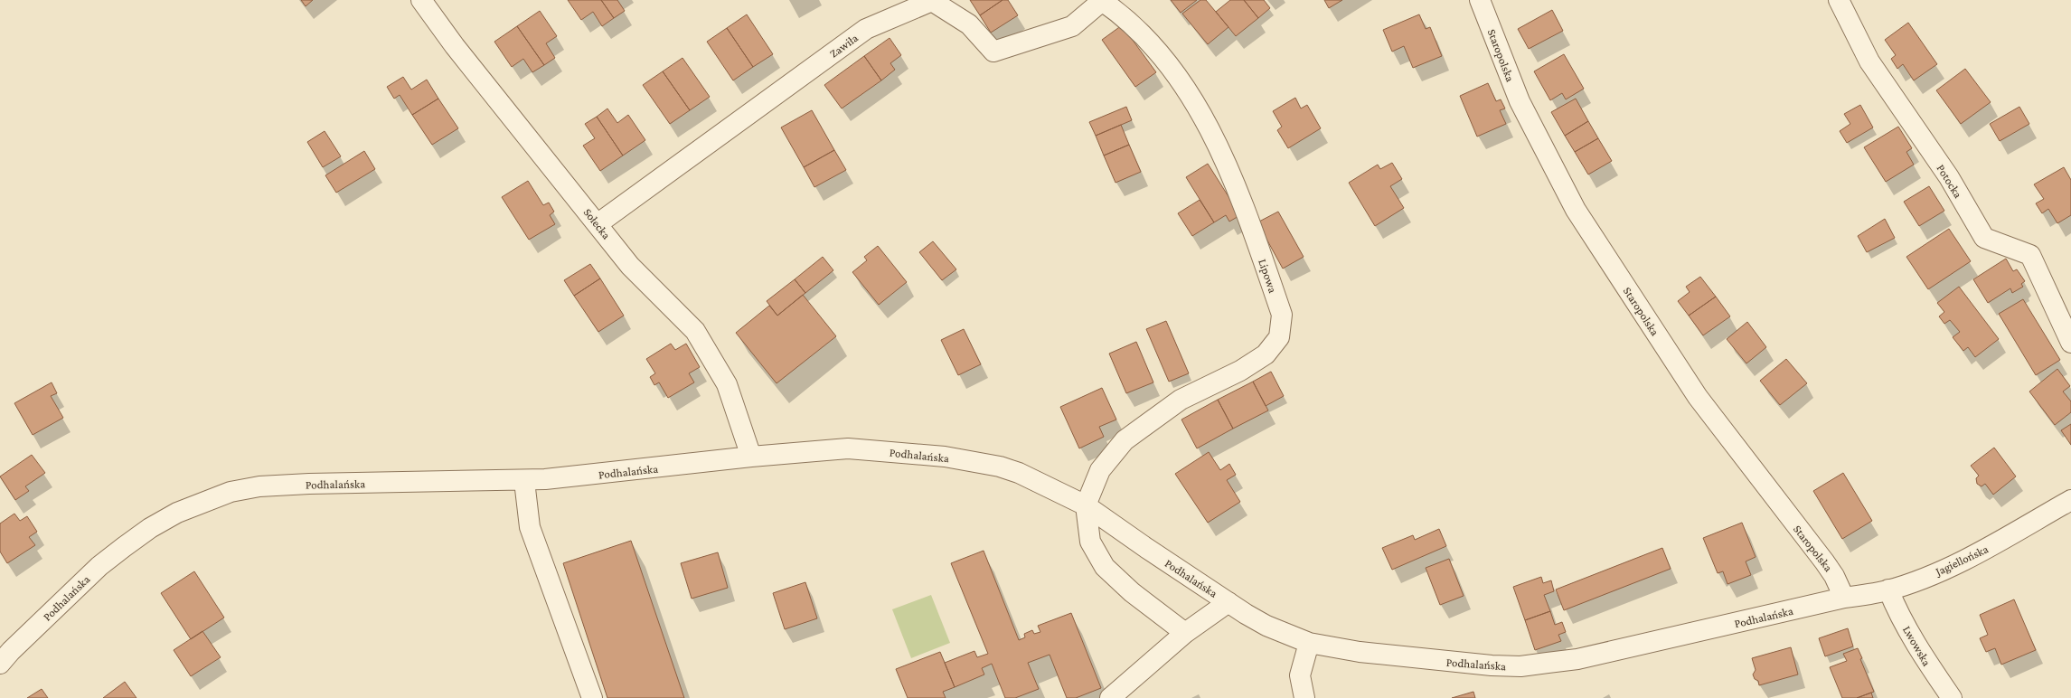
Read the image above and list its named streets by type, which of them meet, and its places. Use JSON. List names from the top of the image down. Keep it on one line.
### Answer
{"streets":{"street":["Zawiła","Staropolska","Potocka","Sołecka","Lipowa","Podhalańska","Jagiellońska","Lwowska"]},"crossings":[["Zawiła","Sołecka"],["Zawiła","Lipowa"],["Staropolska","Podhalańska"],["Staropolska","Jagiellońska"],["Sołecka","Podhalańska"],["Lipowa","Podhalańska"],["Podhalańska","Jagiellońska"],["Jagiellońska","Lwowska"]]}
